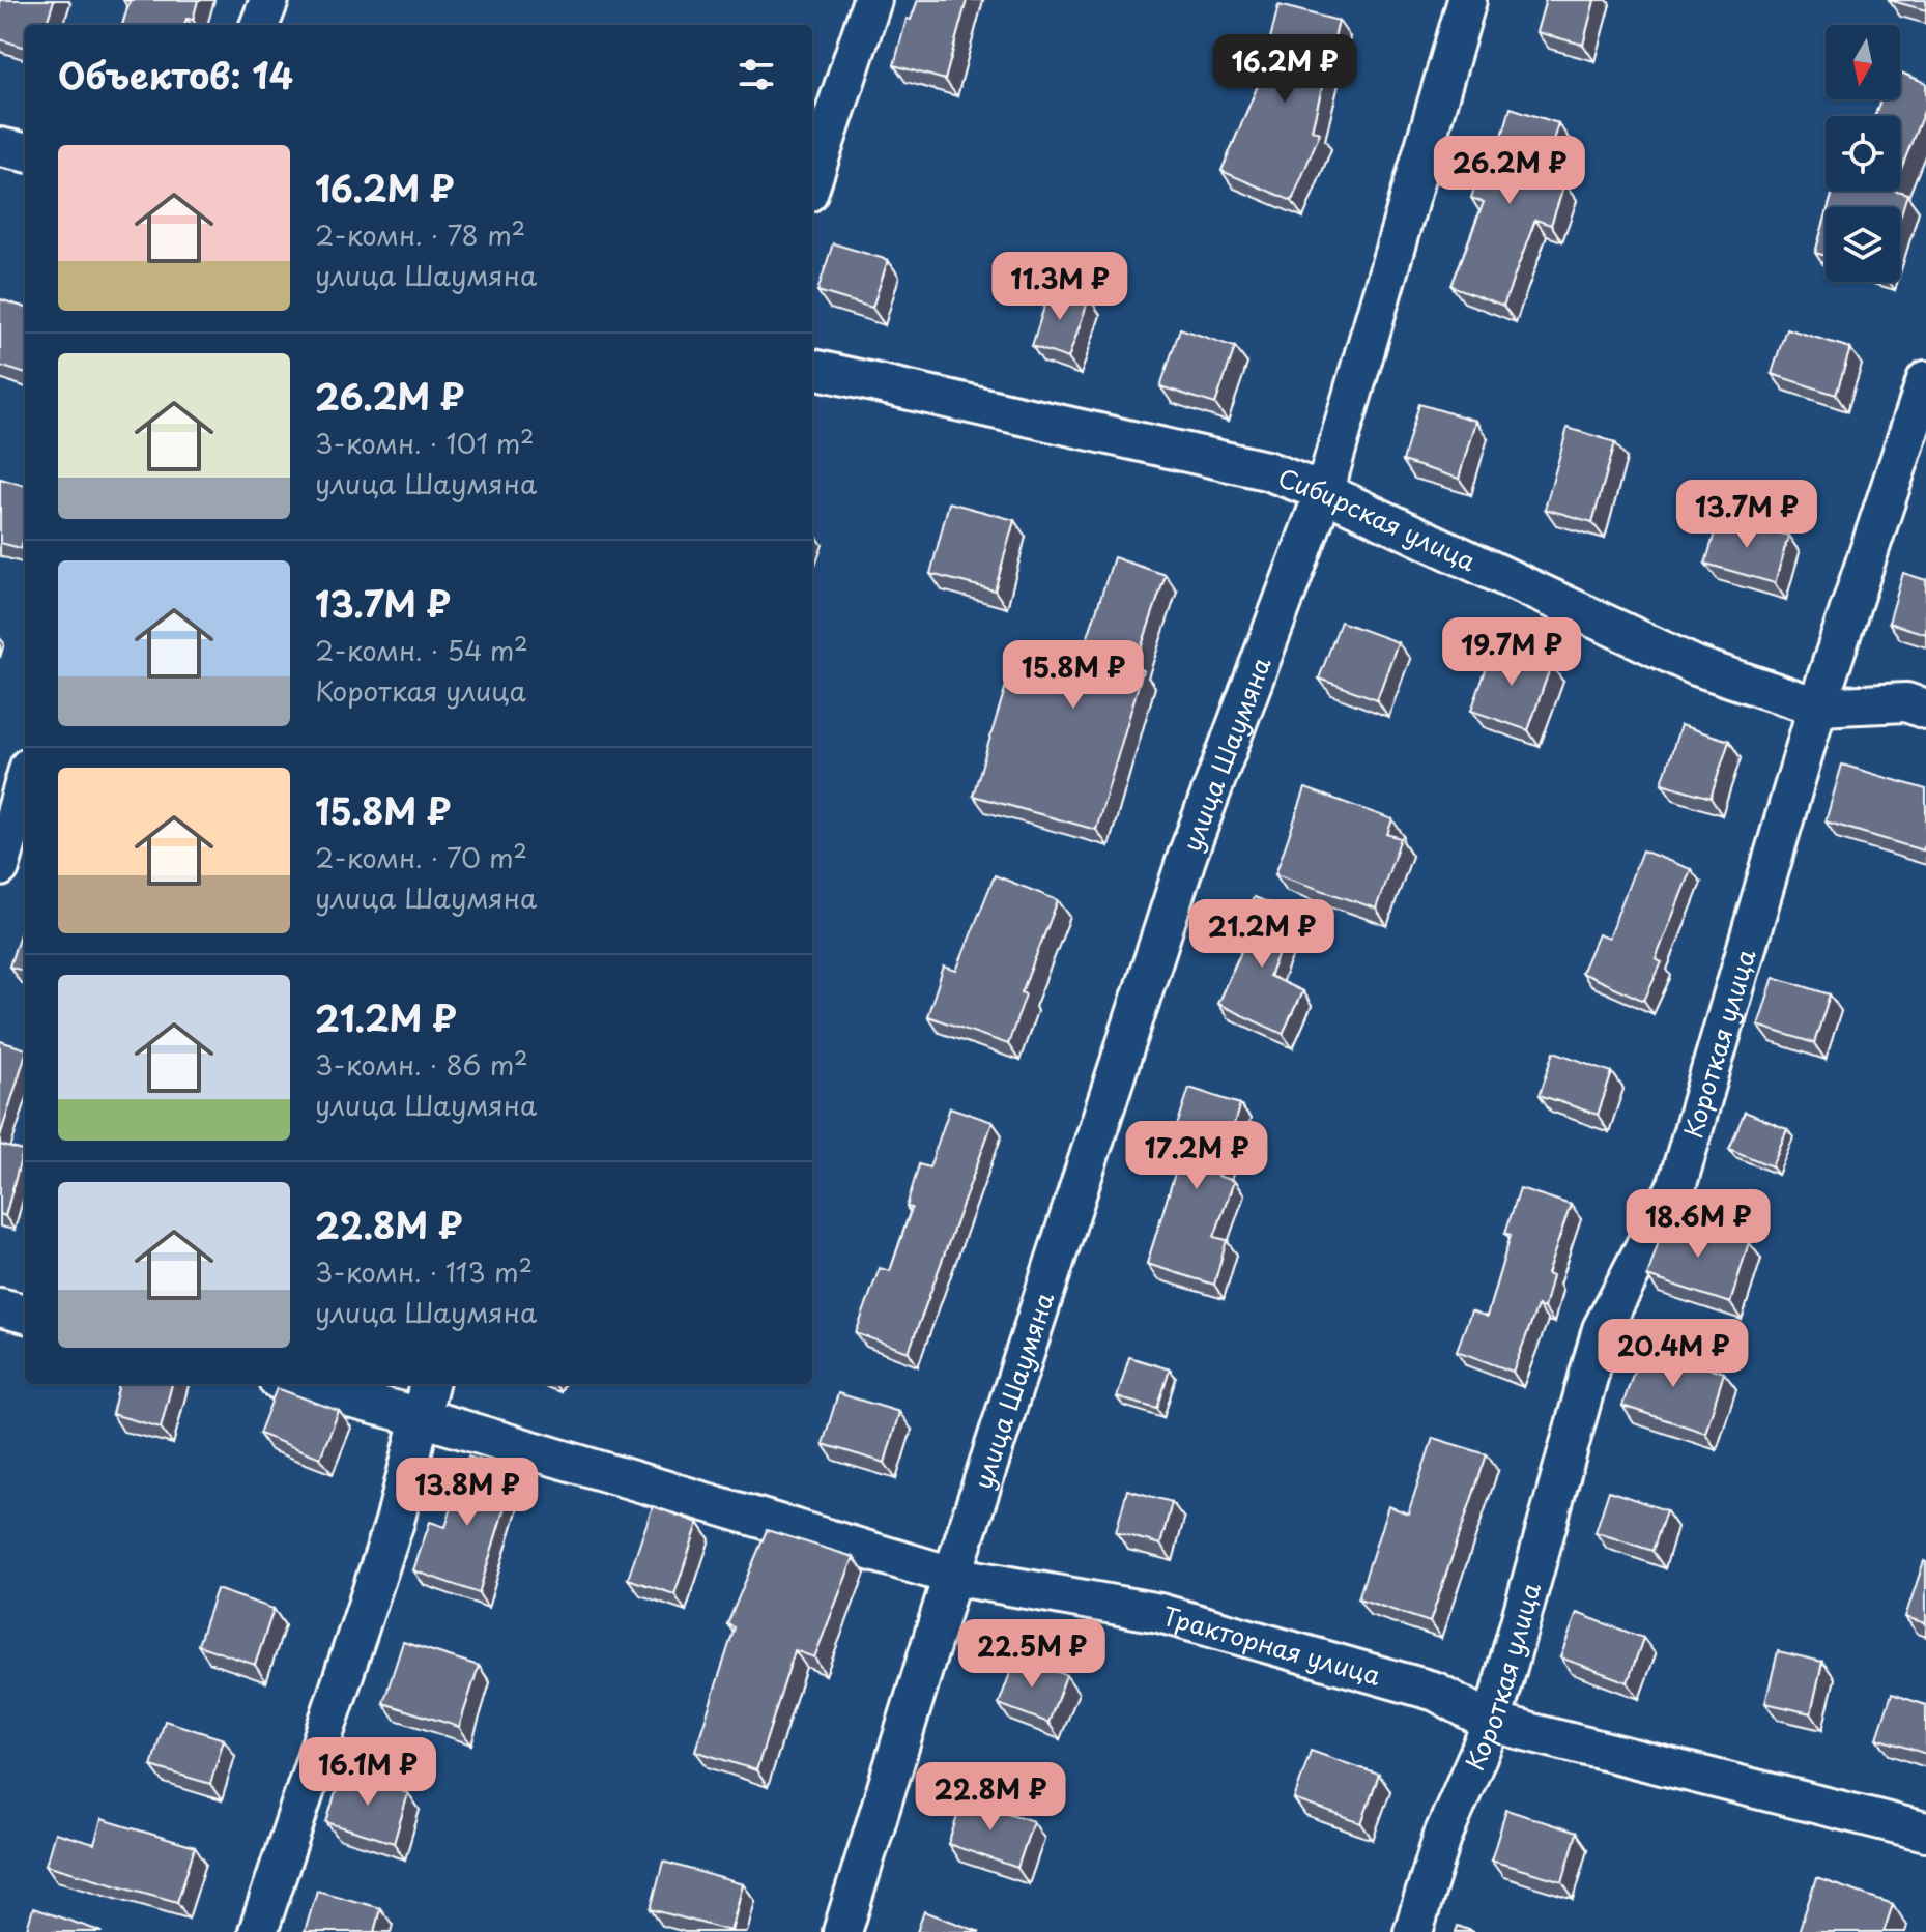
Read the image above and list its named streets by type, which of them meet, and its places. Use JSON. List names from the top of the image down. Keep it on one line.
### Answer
{"streets":{"street":["Сибирская улица","улица Шаумяна","Короткая улица","Тракторная улица"]},"crossings":[["Сибирская улица","улица Шаумяна"],["Сибирская улица","Короткая улица"],["улица Шаумяна","Тракторная улица"],["Короткая улица","Тракторная улица"]],"north":"bottom","page":{"heading":"Объектов: 14","price":["16.2M ₽","26.2M ₽","11.3M ₽","13.7M ₽","19.7M ₽","15.8M ₽","21.2M ₽","17.2M ₽","18.6M ₽","20.4M ₽","13.8M ₽","22.5M ₽","16.1M ₽","22.8M ₽"],"list":[{"name":"16.2M ₽","note":"2-комн. · 78 m² · улица Шаумяна"},{"name":"26.2M ₽","note":"3-комн. · 101 m² · улица Шаумяна"},{"name":"13.7M ₽","note":"2-комн. · 54 m² · Короткая улица"},{"name":"15.8M ₽","note":"2-комн. · 70 m² · улица Шаумяна"},{"name":"21.2M ₽","note":"3-комн. · 86 m² · улица Шаумяна"},{"name":"22.8M ₽","note":"3-комн. · 113 m² · улица Шаумяна"}]}}
